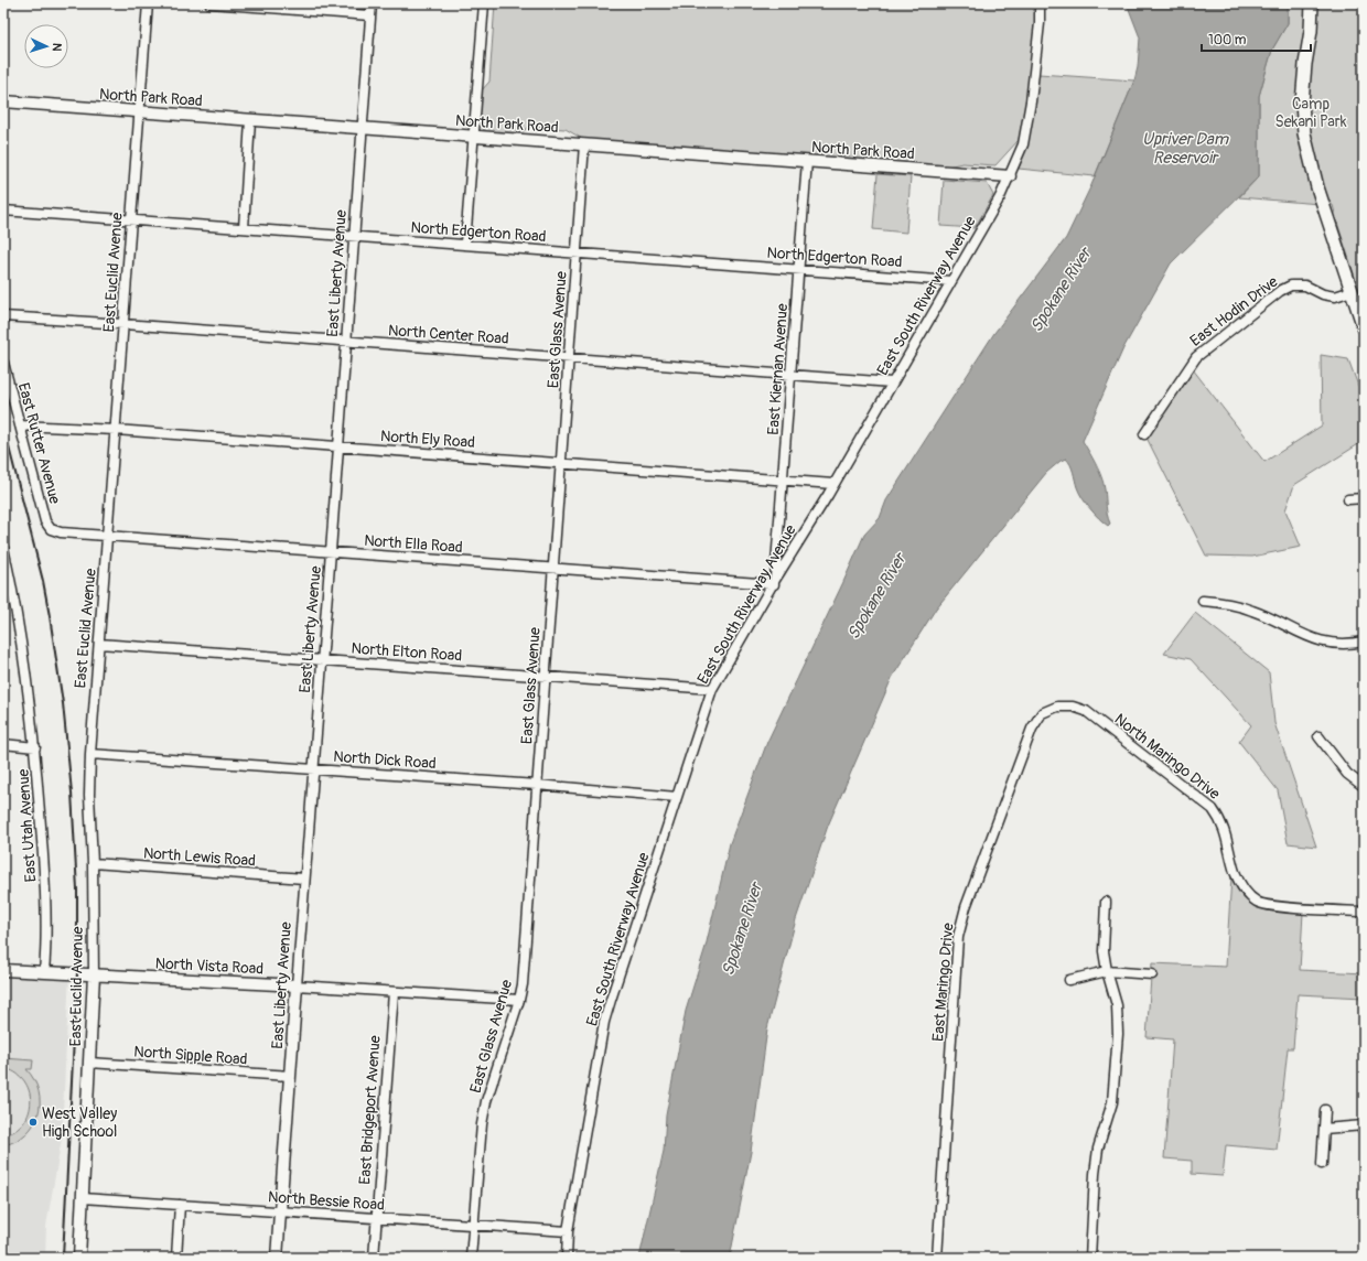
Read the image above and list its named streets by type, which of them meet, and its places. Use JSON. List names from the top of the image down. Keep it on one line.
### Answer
{"streets":{"street":["North Park Road","North Edgerton Road","East Euclid Avenue","East Liberty Avenue","East South Riverway Avenue","East Hodin Drive","East Glass Avenue","North Center Road","East Kiernan Avenue","North Ely Road","East Rutter Avenue","North Ella Road","North Elton Road","North Maringo Drive","North Dick Road","East Utah Avenue","North Lewis Road","North Vista Road","East Maringo Drive","North Sipple Road","East Bridgeport Avenue","North Bessie Road"]},"crossings":[["North Park Road","East Euclid Avenue"],["North Park Road","East Liberty Avenue"],["North Park Road","East South Riverway Avenue"],["North Park Road","East Glass Avenue"],["North Park Road","East Kiernan Avenue"],["North Edgerton Road","East Euclid Avenue"],["North Edgerton Road","East Liberty Avenue"],["North Edgerton Road","East South Riverway Avenue"],["North Edgerton Road","East Glass Avenue"],["North Edgerton Road","East Kiernan Avenue"],["East Euclid Avenue","North Center Road"],["East Euclid Avenue","North Ely Road"],["East Euclid Avenue","North Ella Road"],["East Euclid Avenue","North Elton Road"],["East Euclid Avenue","North Dick Road"],["East Euclid Avenue","North Lewis Road"],["East Euclid Avenue","North Vista Road"],["East Euclid Avenue","North Sipple Road"],["East Euclid Avenue","North Bessie Road"],["East Liberty Avenue","North Center Road"],["East Liberty Avenue","North Ely Road"],["East Liberty Avenue","North Ella Road"],["East Liberty Avenue","North Elton Road"],["East Liberty Avenue","North Dick Road"],["East Liberty Avenue","North Lewis Road"],["East Liberty Avenue","North Vista Road"],["East Liberty Avenue","North Sipple Road"],["East Liberty Avenue","North Bessie Road"],["East South Riverway Avenue","North Center Road"],["East South Riverway Avenue","East Kiernan Avenue"],["East South Riverway Avenue","North Ely Road"],["East South Riverway Avenue","North Ella Road"],["East South Riverway Avenue","North Elton Road"],["East South Riverway Avenue","North Dick Road"],["East South Riverway Avenue","North Bessie Road"],["East Glass Avenue","North Center Road"],["East Glass Avenue","North Ely Road"],["East Glass Avenue","North Ella Road"],["East Glass Avenue","North Elton Road"],["East Glass Avenue","North Dick Road"],["East Glass Avenue","North Vista Road"],["East Glass Avenue","North Bessie Road"],["North Center Road","East Kiernan Avenue"],["East Kiernan Avenue","North Ely Road"],["East Kiernan Avenue","North Ella Road"],["North Ely Road","East Rutter Avenue"],["East Rutter Avenue","North Ella Road"],["North Maringo Drive","East Maringo Drive"],["East Utah Avenue","North Vista Road"],["North Vista Road","East Bridgeport Avenue"],["East Bridgeport Avenue","North Bessie Road"]],"water":["Upriver Dam Reservoir","Spokane River"],"parks":["Camp Sekani Park"],"places":["West Valley High School"],"scale_bar":"100 m","north":"right"}
